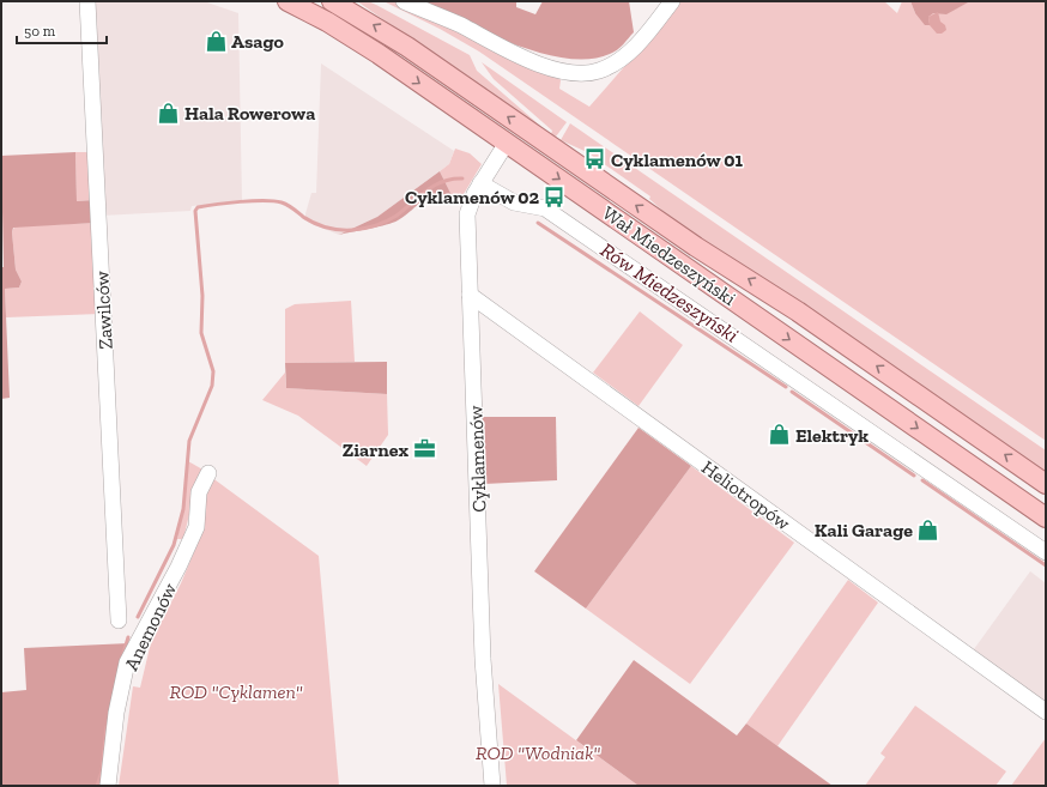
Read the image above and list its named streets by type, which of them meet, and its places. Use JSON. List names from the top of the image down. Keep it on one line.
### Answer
{"streets":{"main road":["Wał Miedzeszyński"],"street":["Zawilców","Cyklamenów","Heliotropów","Anemonów"]},"crossings":[["Wał Miedzeszyński","Cyklamenów"],["Cyklamenów","Heliotropów"]],"water":["Rów Miedzeszyński"],"parks":["ROD \"Cyklamen\"","ROD \"Wodniak\""],"places":{"shop":["Asago","Hala Rowerowa","Elektryk","Kali Garage"],"bus stop":["Cyklamenów 01","Cyklamenów 02"],"office":["Ziarnex"]},"scale_bar":"50 m"}
